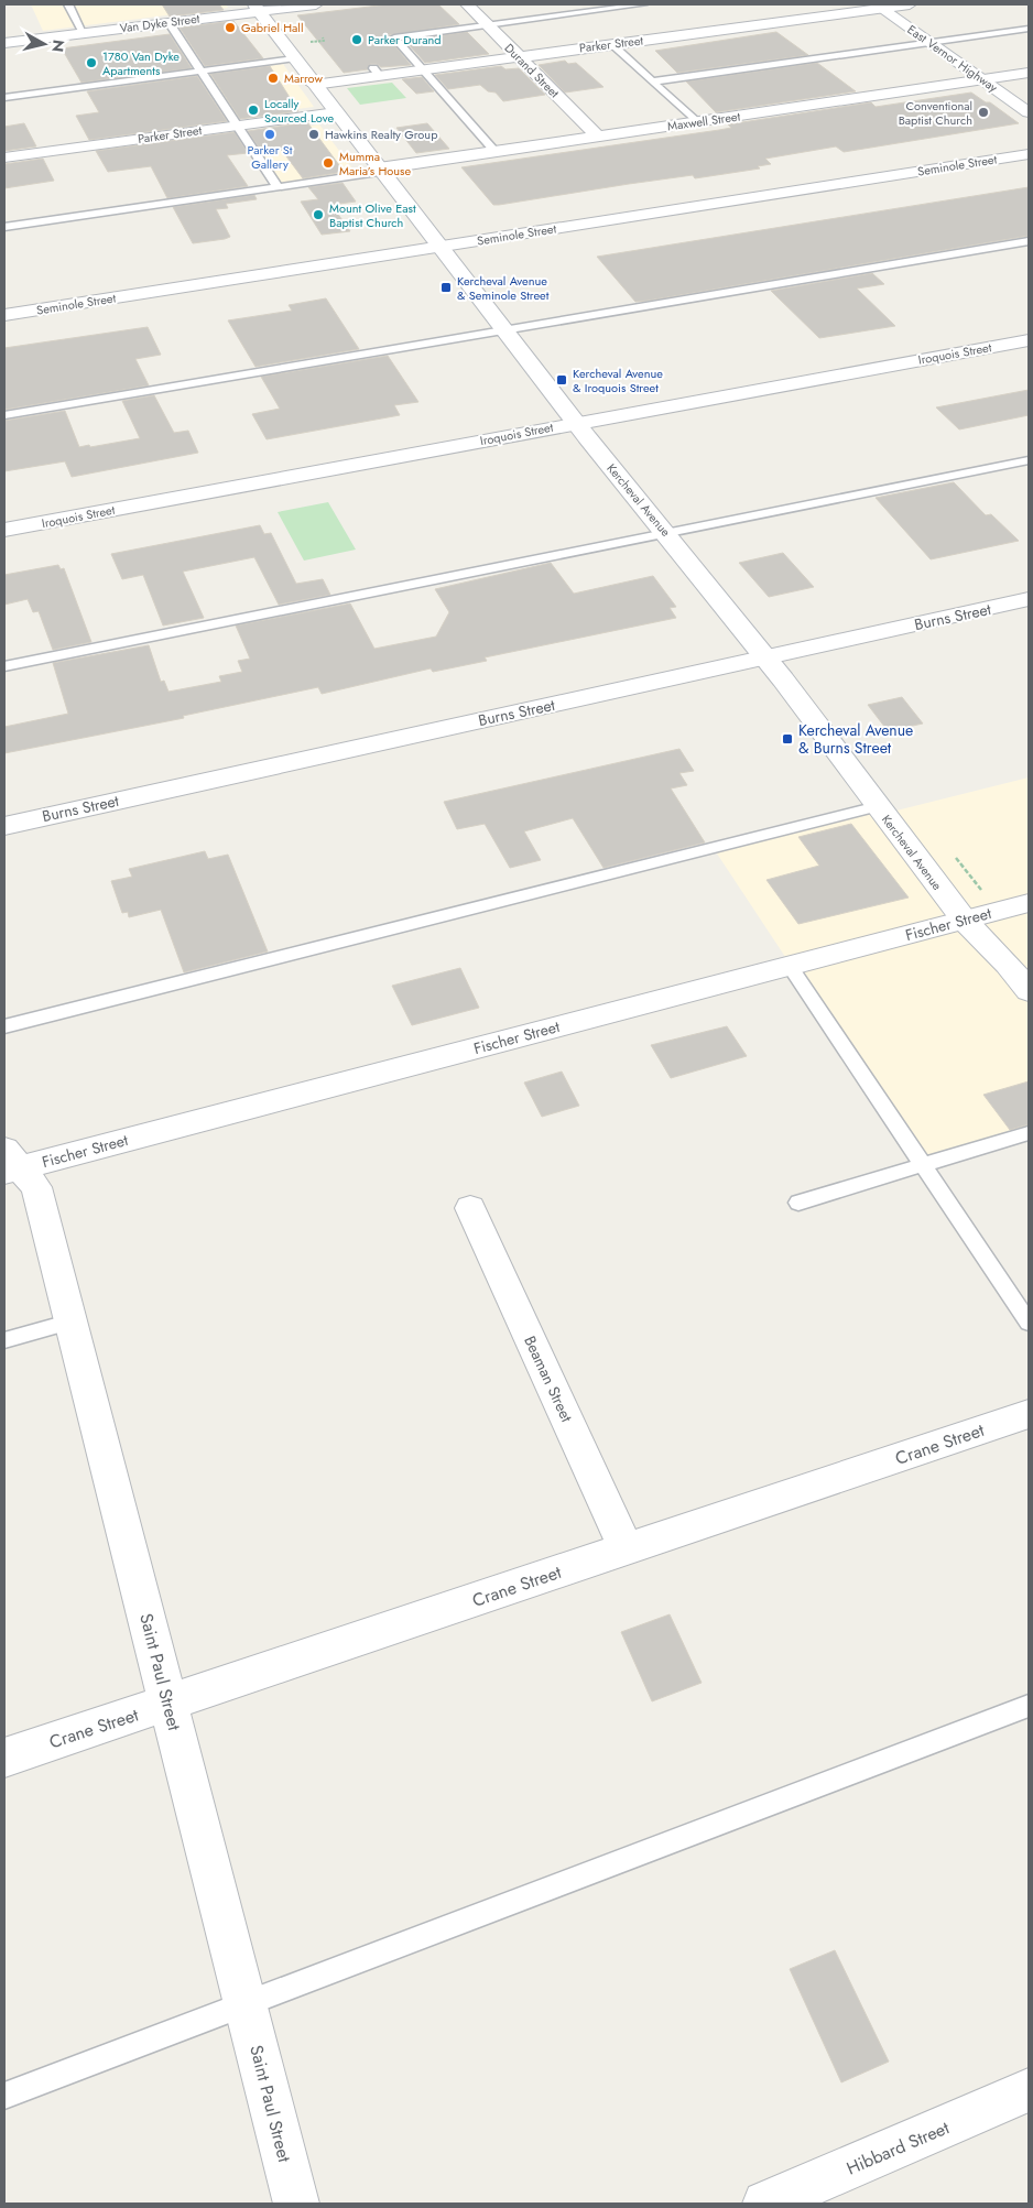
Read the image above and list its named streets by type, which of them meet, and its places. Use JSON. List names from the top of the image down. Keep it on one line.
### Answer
{"streets":{"street":["Van Dyke Street","Parker Street","East Vernor Highway","Durand Street","Maxwell Street","Seminole Street","Iroquois Street","Kercheval Avenue","Burns Street","Fischer Street","Beaman Street","Crane Street","Saint Paul Street","Hibbard Street"]},"crossings":[["Van Dyke Street","Kercheval Avenue"],["Parker Street","East Vernor Highway"],["Parker Street","Durand Street"],["Parker Street","Kercheval Avenue"],["East Vernor Highway","Maxwell Street"],["Durand Street","Maxwell Street"],["Maxwell Street","Kercheval Avenue"],["Seminole Street","Kercheval Avenue"],["Iroquois Street","Kercheval Avenue"],["Kercheval Avenue","Burns Street"],["Kercheval Avenue","Fischer Street"],["Fischer Street","Saint Paul Street"],["Beaman Street","Crane Street"],["Crane Street","Saint Paul Street"]],"places":{"other":["Gabriel Hall","Parker Durand","1780 Van Dyke Apartments","Marrow","Locally Sourced Love","Conventional Baptist Church","Parker St Gallery","Hawkins Realty Group","Mumma Maria’s House","Mount Olive East Baptist Church"],"transit":["Kercheval Avenue & Seminole Street","Kercheval Avenue & Iroquois Street","Kercheval Avenue & Burns Street"]},"north":"right"}
